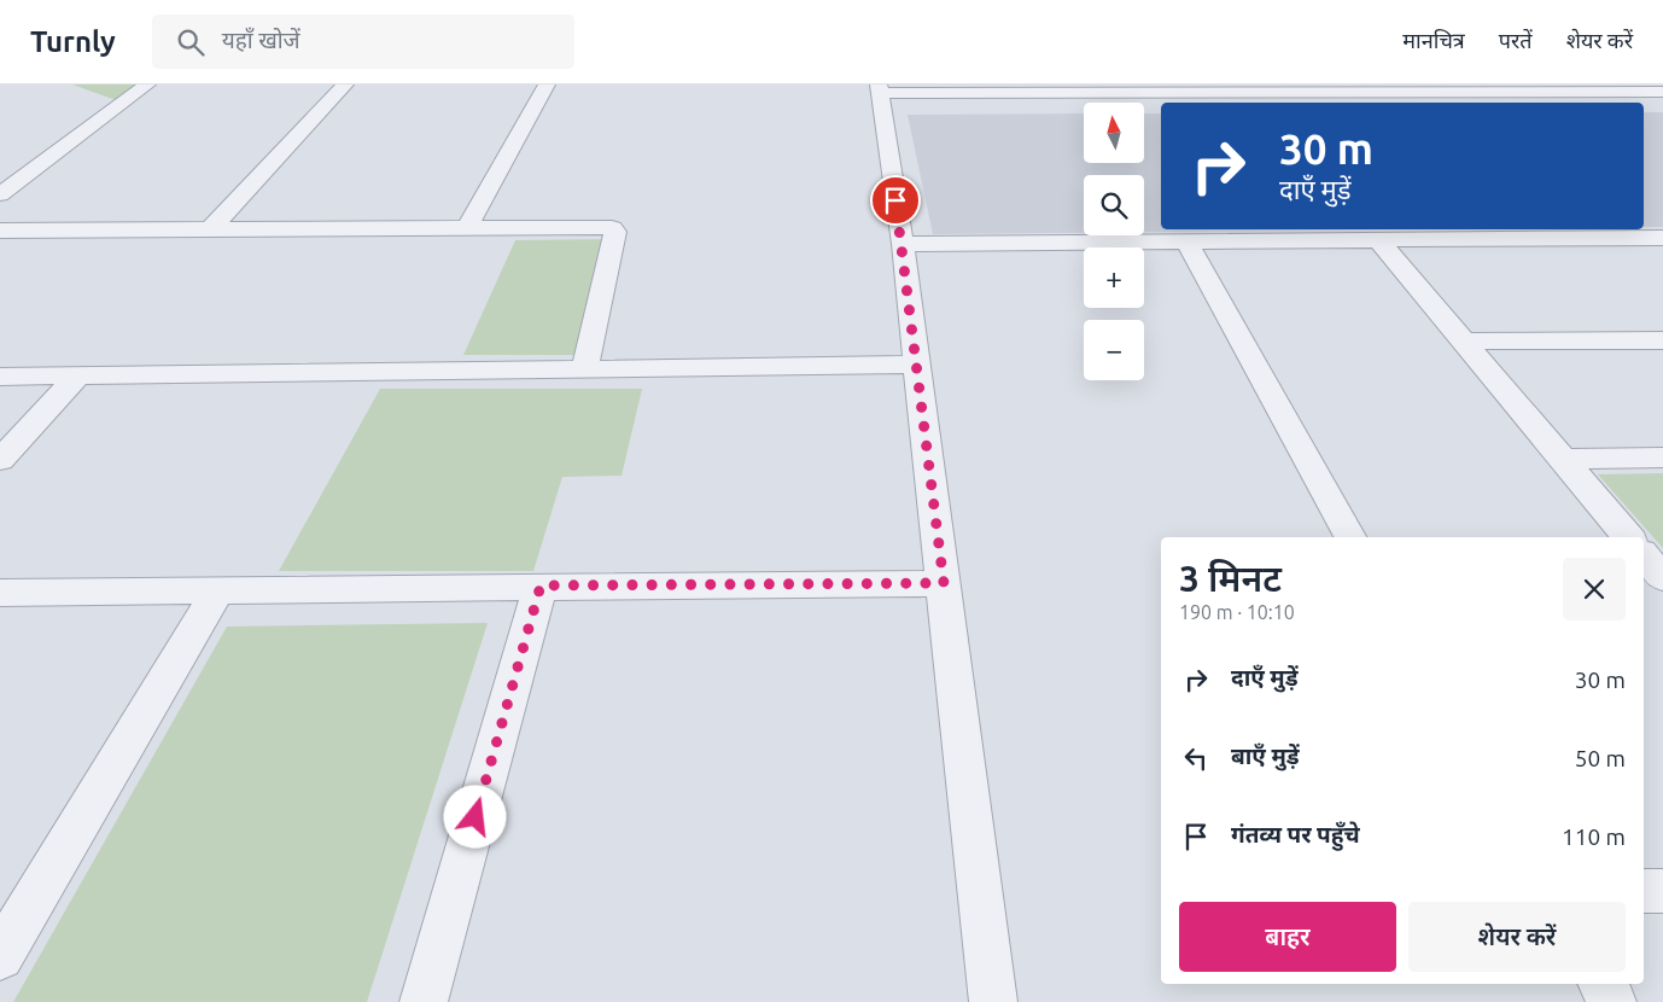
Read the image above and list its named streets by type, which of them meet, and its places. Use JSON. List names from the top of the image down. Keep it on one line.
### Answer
{"north":"top","page":{"header":"Turnly","search":"यहाँ खोजें","nav":["मानचित्र","परतें","शेयर करें"],"map_buttons":["+","−"],"turn":["30 m","दाएँ मुड़ें"],"heading":["3 मिनट","190 m · 10:10"],"list":[{"name":"दाएँ मुड़ें","value":"30 m"},{"name":"बाएँ मुड़ें","value":"50 m"},{"name":"गंतव्य पर पहुँचे","value":"110 m"}],"buttons":["बाहर","शेयर करें"]}}
